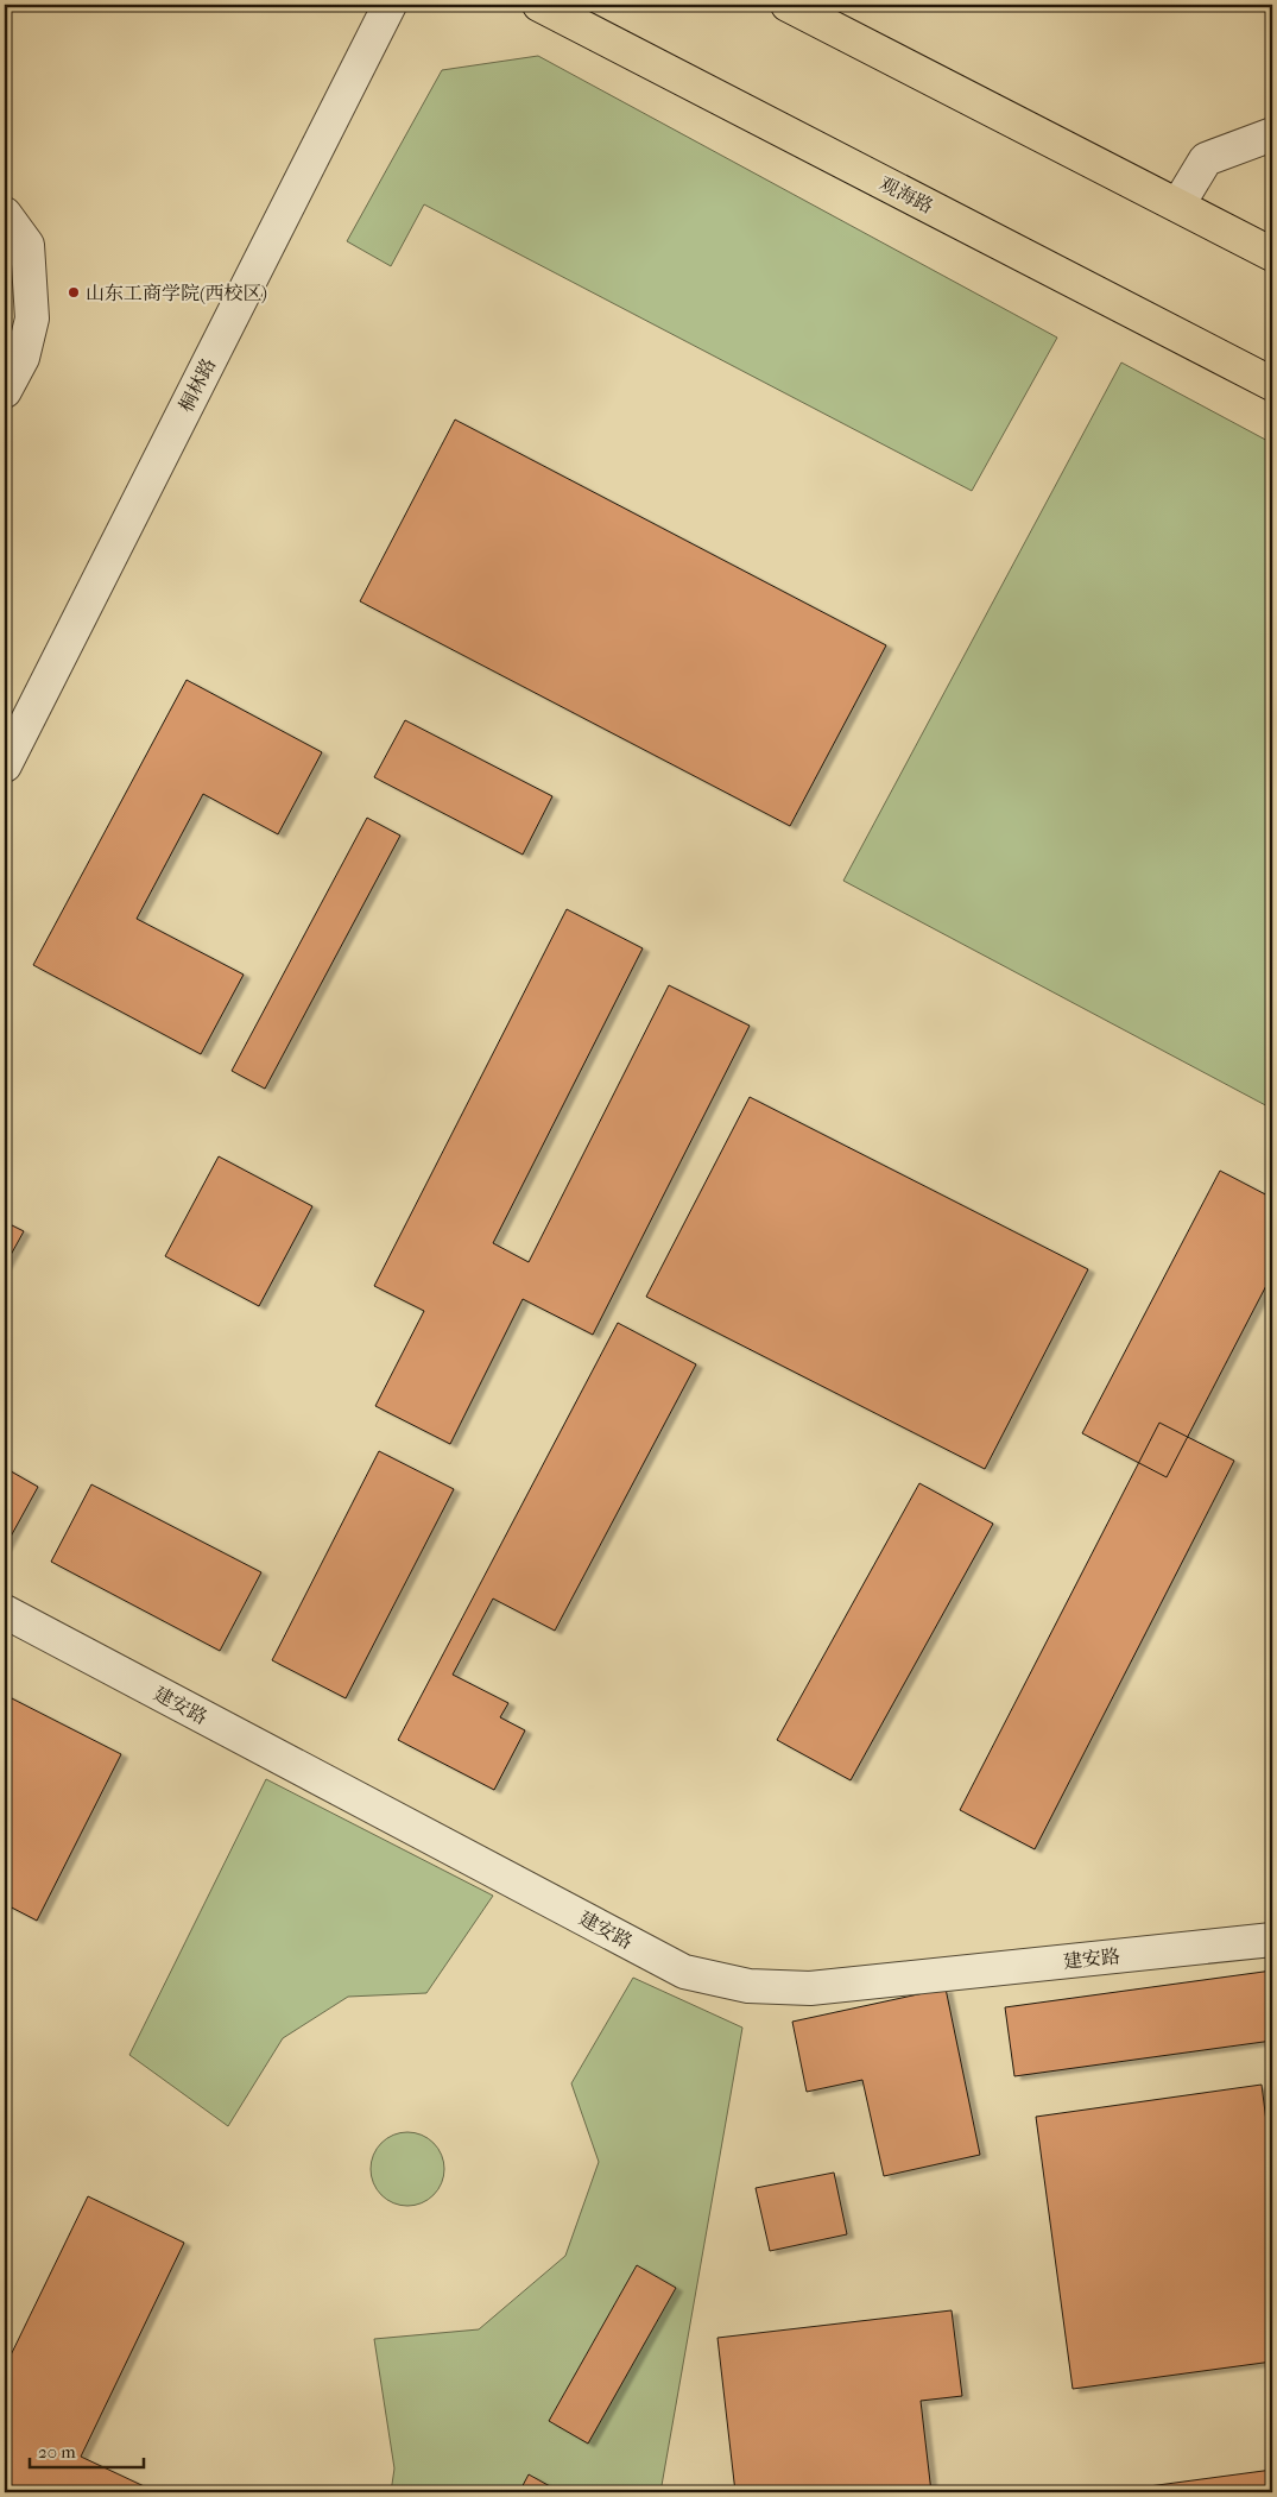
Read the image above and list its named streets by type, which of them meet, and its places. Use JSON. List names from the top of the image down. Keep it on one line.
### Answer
{"streets":{"main road":["观海路"],"street":["桐林路","建安路"]},"places":["山东工商学院(西校区)"],"scale_bar":"20 m"}
